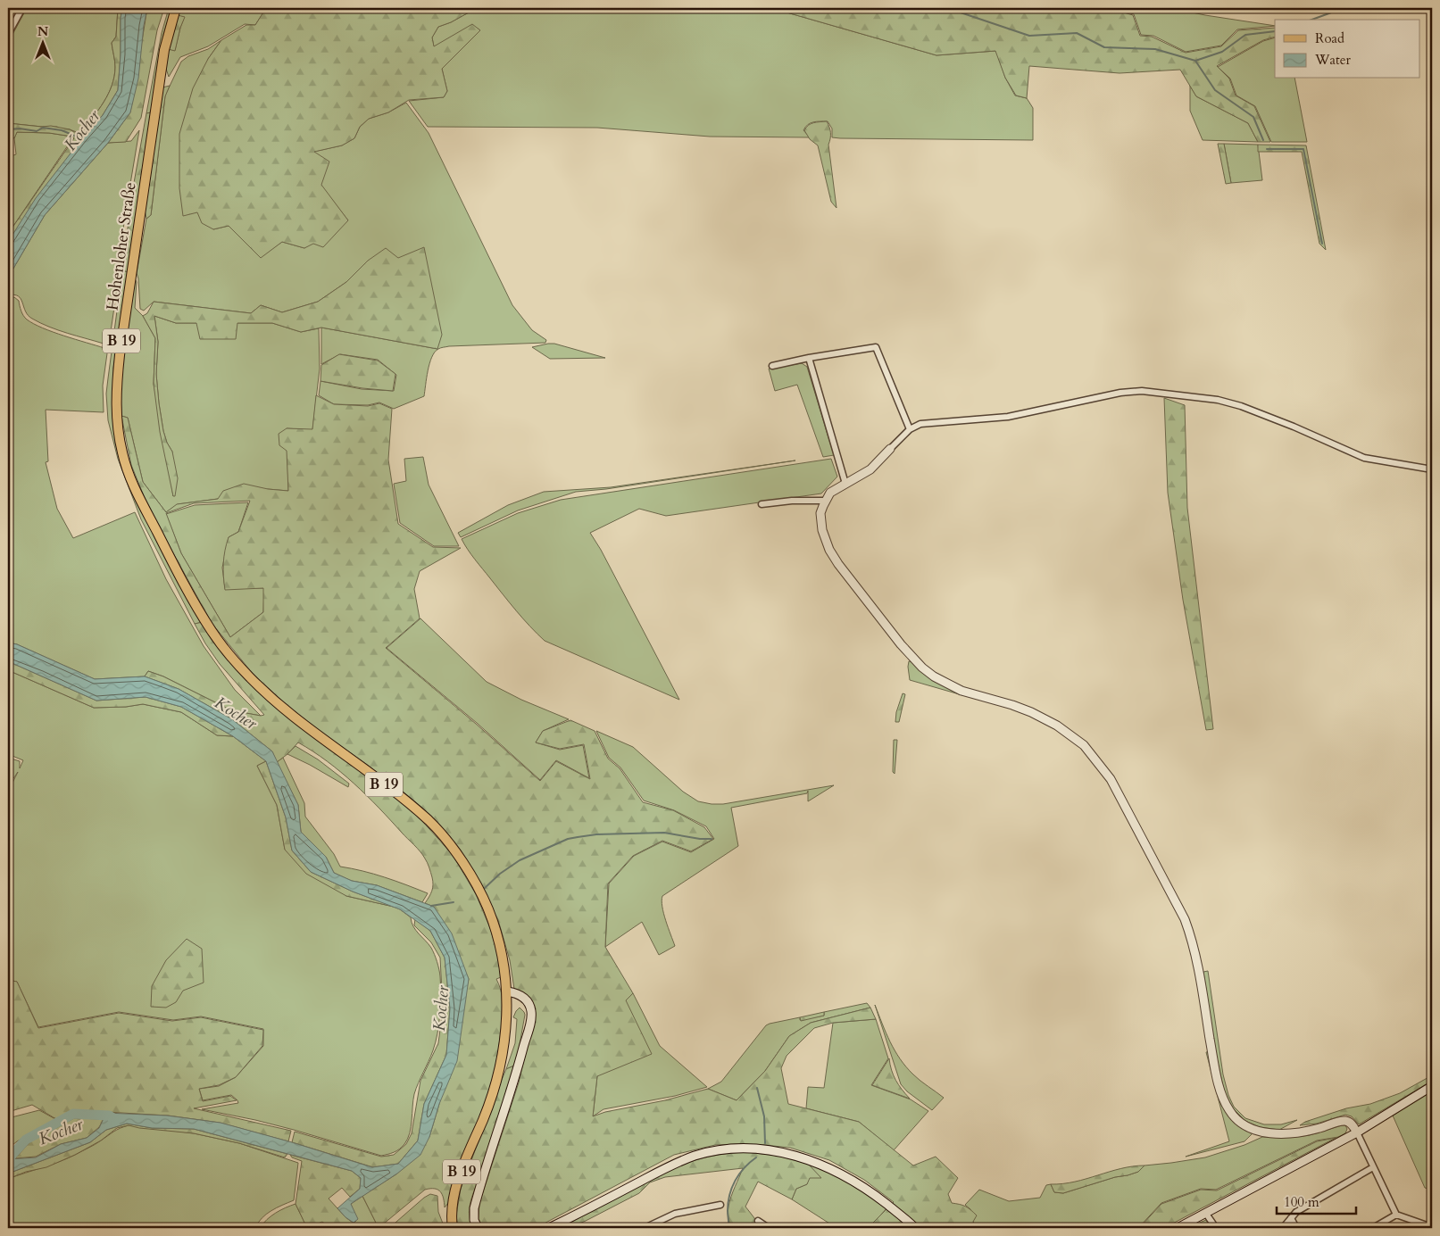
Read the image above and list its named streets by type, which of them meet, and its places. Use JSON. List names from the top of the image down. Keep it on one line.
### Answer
{"streets":{"main road":["Hohenloher Straße","B 19"]},"crossings":[["Hohenloher Straße","B 19"]],"water":["Kocher"],"legend":["Road","Water"],"scale_bar":"100 m","north":"top"}
